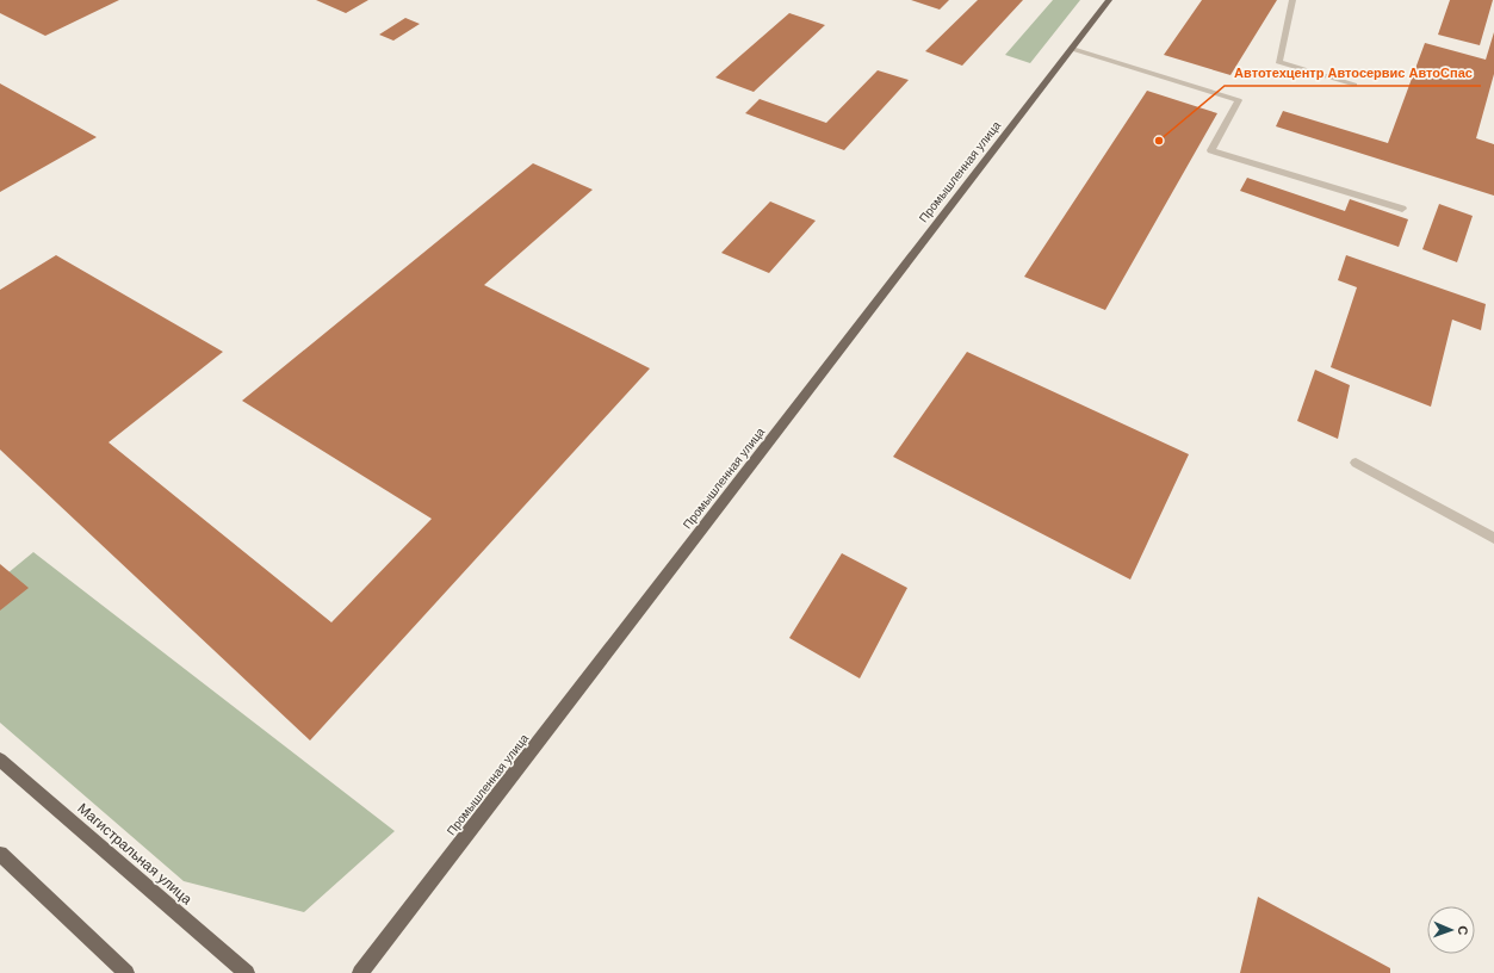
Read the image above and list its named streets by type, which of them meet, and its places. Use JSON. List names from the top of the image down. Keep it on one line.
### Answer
{"streets":{"main road":["Промышленная улица","Магистральная улица"]},"places":["Автотехцентр Автосервис АвтоСпас"],"north":"right"}
